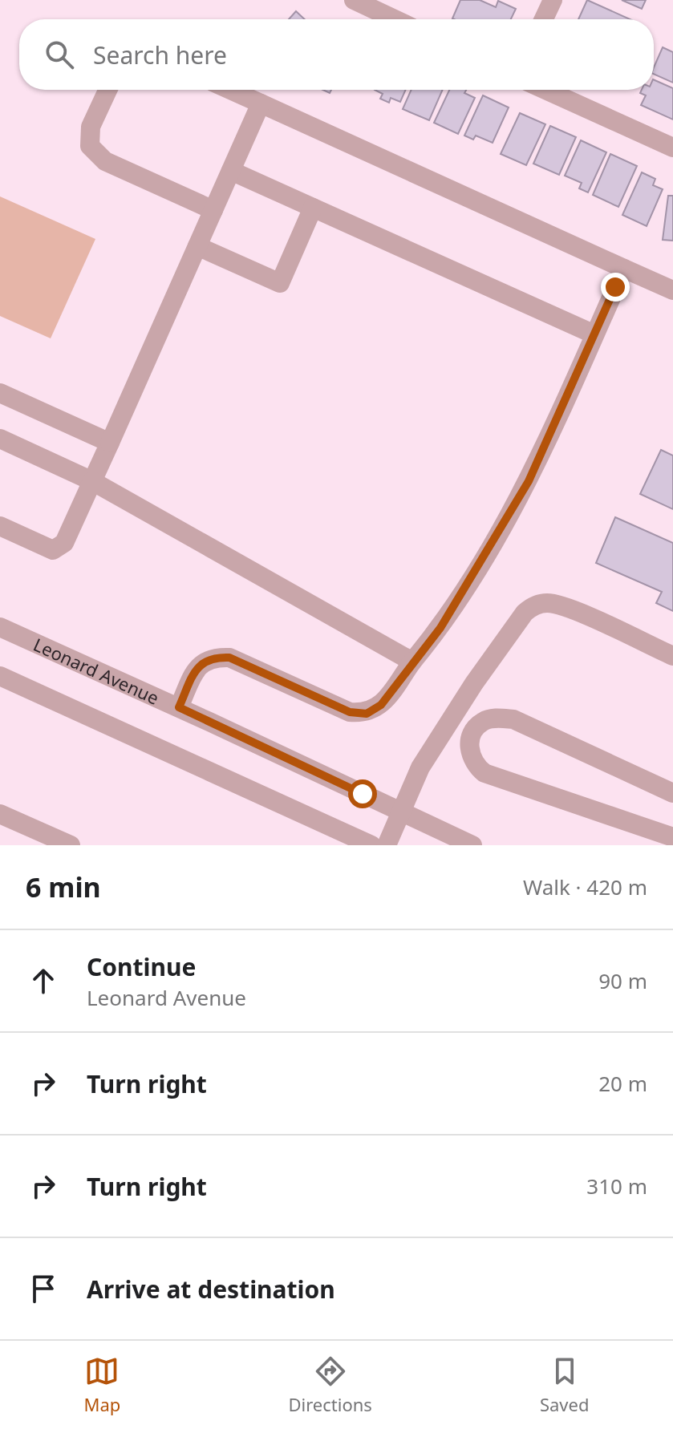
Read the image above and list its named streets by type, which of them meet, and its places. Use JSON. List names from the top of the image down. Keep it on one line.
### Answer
{"streets":{"street":["Leonard Avenue"]},"page":{"search":"Search here","heading":["6 min","Walk · 420 m"],"list":[["Continue","Leonard Avenue","90 m"],["Turn right","20 m"],["Turn right","310 m"],"Arrive at destination"],"nav":["Map","Directions","Saved"]}}
